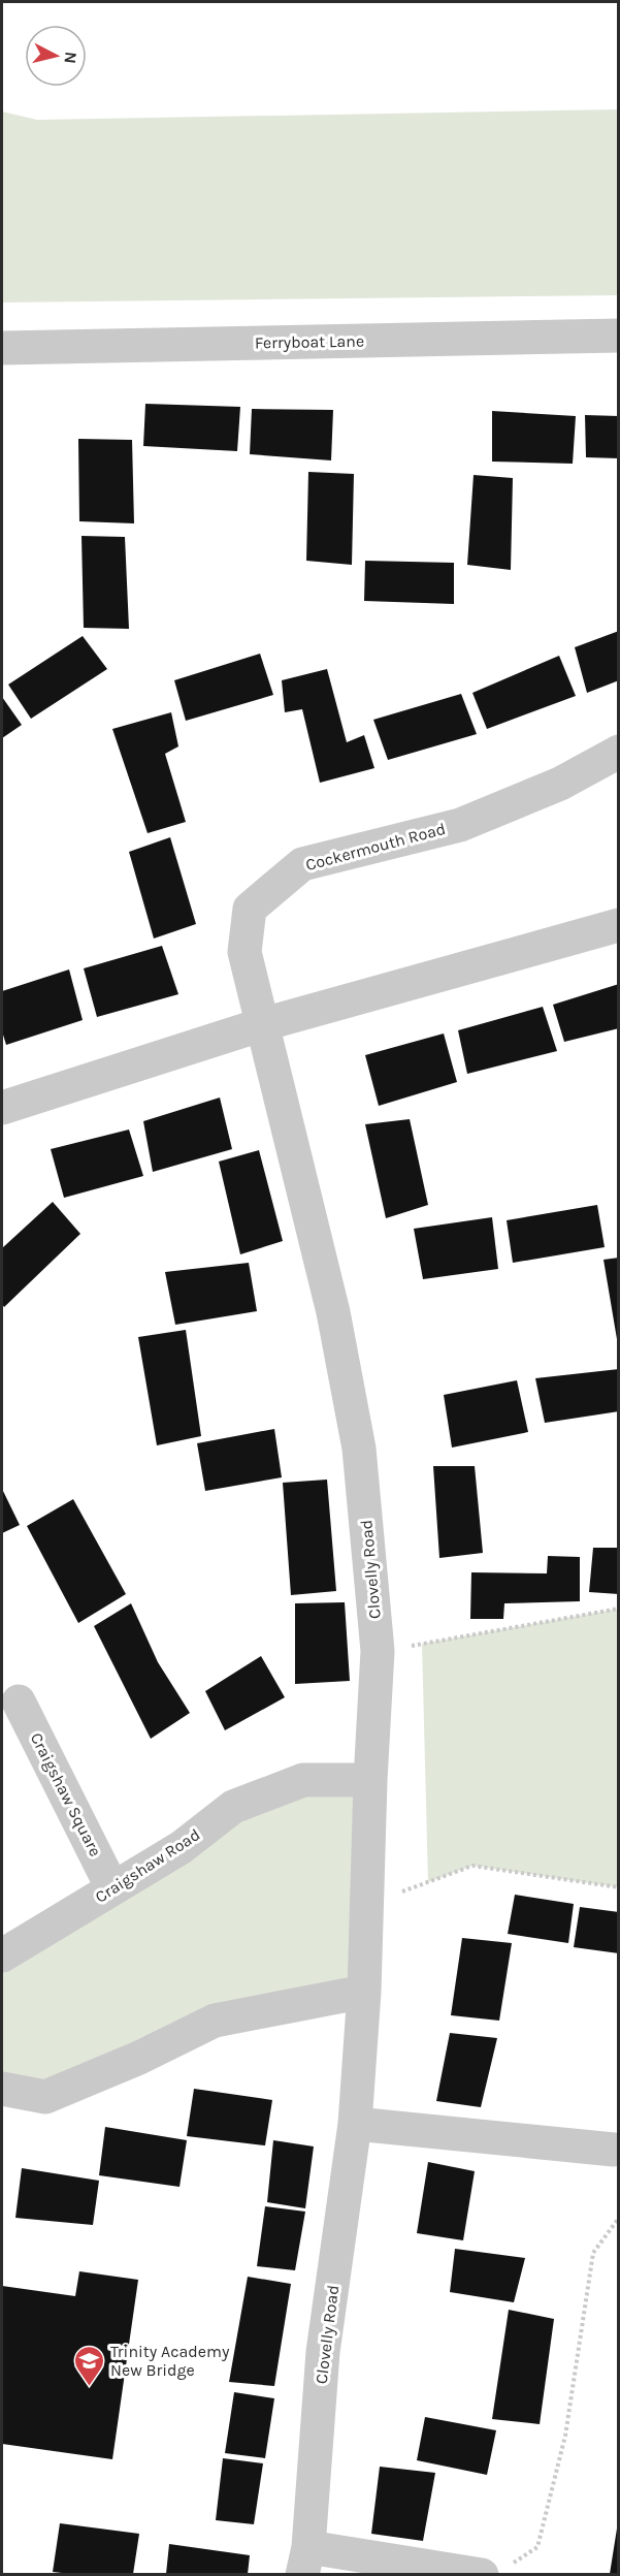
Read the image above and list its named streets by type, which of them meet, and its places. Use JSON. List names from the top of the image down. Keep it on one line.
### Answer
{"streets":{"street":["Ferryboat Lane","Cockermouth Road","Clovelly Road","Craigshaw Square","Craigshaw Road"]},"crossings":[["Cockermouth Road","Clovelly Road"],["Clovelly Road","Craigshaw Road"],["Craigshaw Square","Craigshaw Road"]],"places":{"school or university":["Trinity Academy New Bridge"]},"north":"right"}
